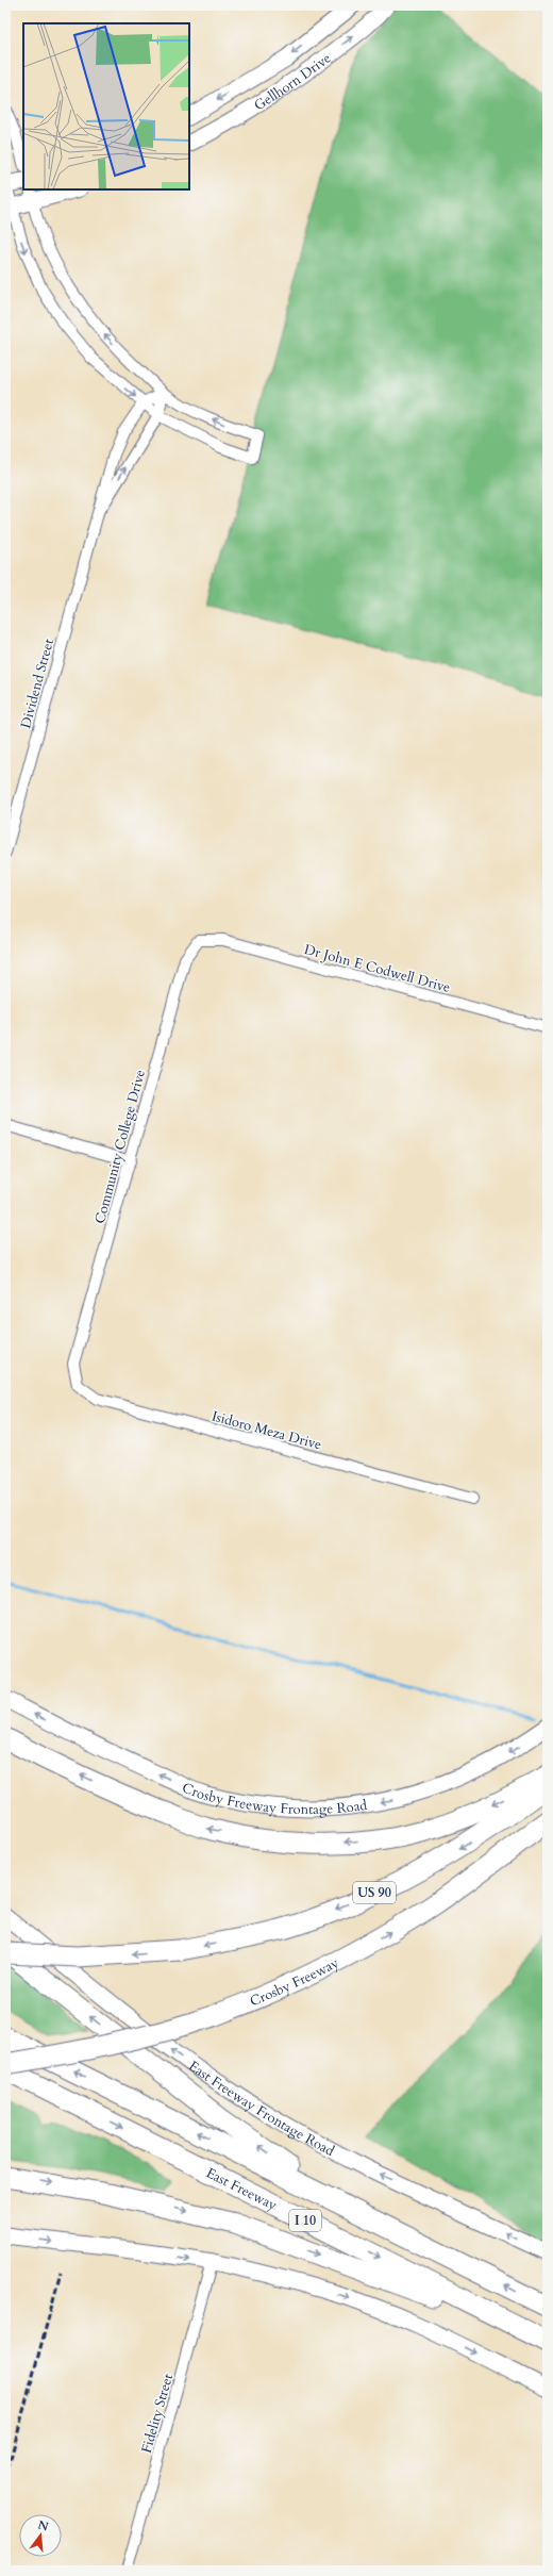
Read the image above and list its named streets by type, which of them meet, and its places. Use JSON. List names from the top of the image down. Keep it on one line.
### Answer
{"streets":{"highway":["US 90","Crosby Freeway","East Freeway","I 10"],"main road":["Gellhorn Drive","Crosby Freeway Frontage Road","East Freeway Frontage Road"],"street":["Dividend Street","Dr John E Codwell Drive","Community College Drive","Isidoro Meza Drive","Fidelity Street"]},"crossings":[["Dr John E Codwell Drive","Community College Drive"],["Community College Drive","Isidoro Meza Drive"]],"one_way":["Crosby Freeway Frontage Road"],"north":"top"}
